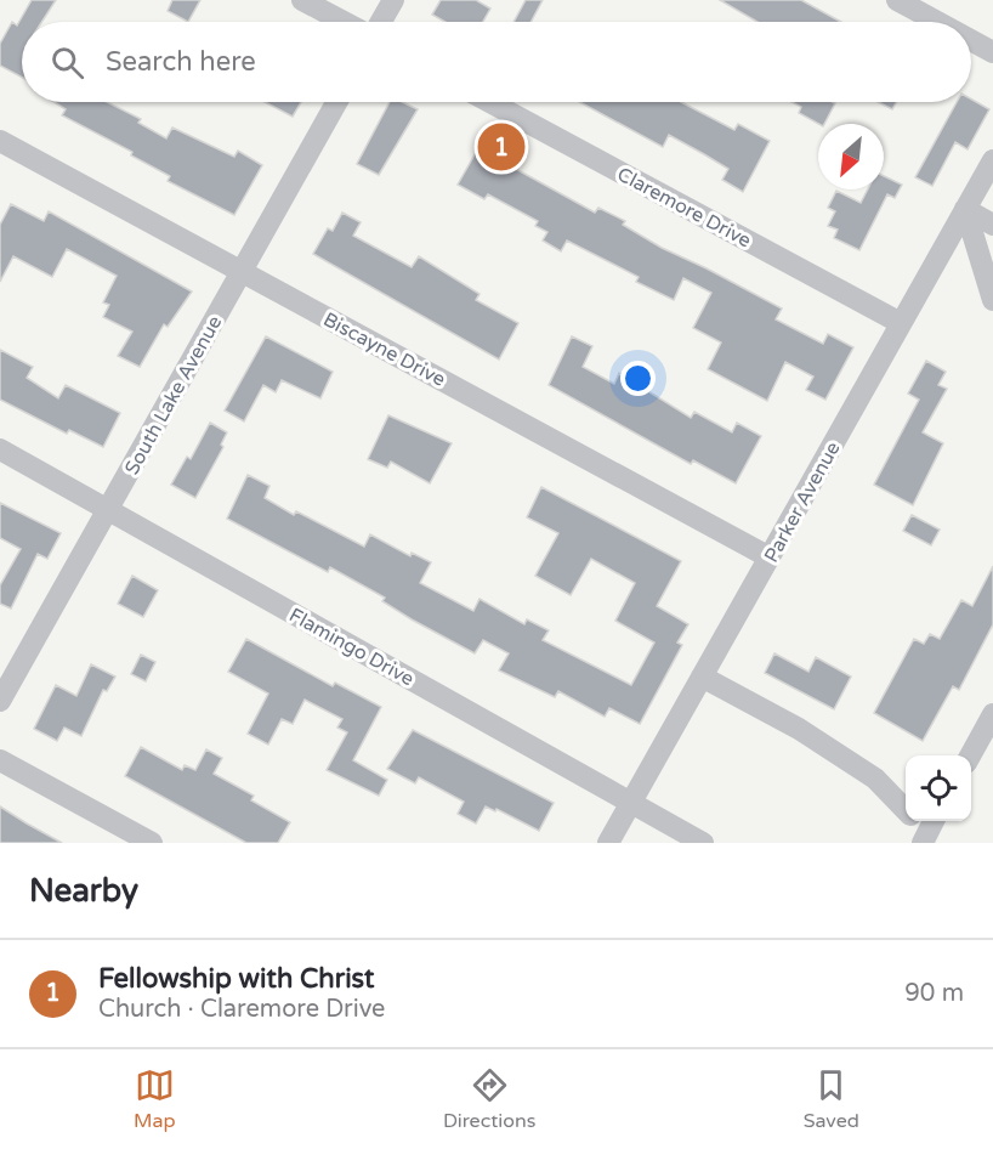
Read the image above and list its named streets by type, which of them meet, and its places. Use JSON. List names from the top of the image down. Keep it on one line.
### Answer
{"streets":{"street":["Claremore Drive","Biscayne Drive","South Lake Avenue","Parker Avenue","Flamingo Drive"]},"crossings":[["Claremore Drive","Parker Avenue"],["Biscayne Drive","South Lake Avenue"],["Biscayne Drive","Parker Avenue"],["South Lake Avenue","Flamingo Drive"],["Parker Avenue","Flamingo Drive"]],"north":"bottom left","page":{"search":"Search here","pins":"1","heading":"Nearby","list":[{"mark":"1","name":"Fellowship with Christ","note":"Church · Claremore Drive","value":"90 m"}],"nav":["Map","Directions","Saved"]}}
